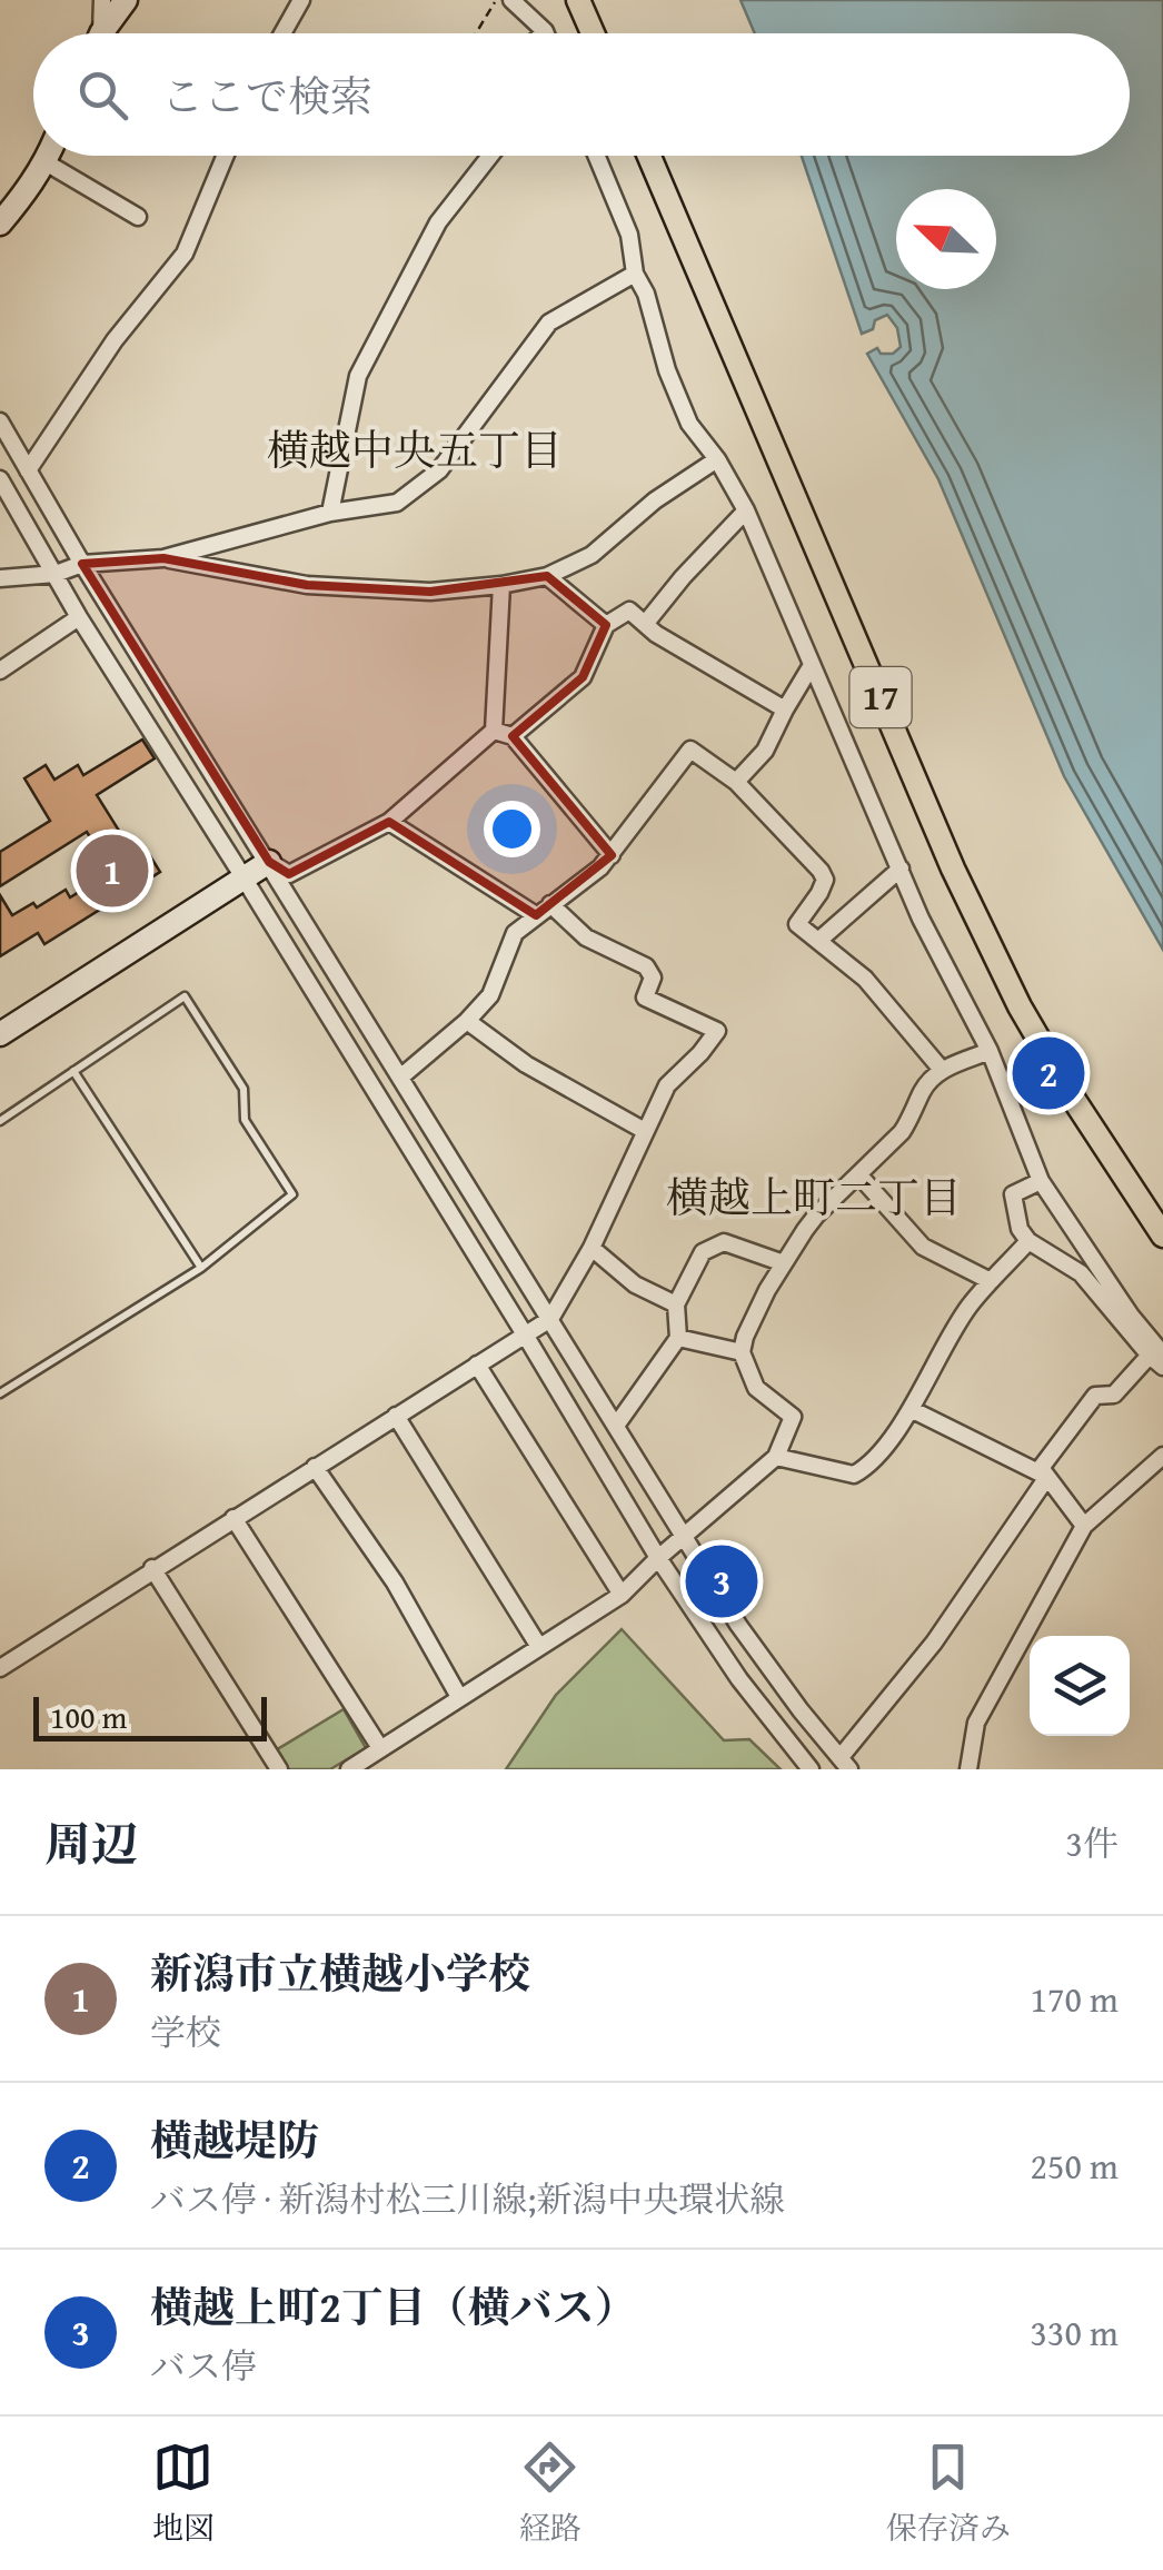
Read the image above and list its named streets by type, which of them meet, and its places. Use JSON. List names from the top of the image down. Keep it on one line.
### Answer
{"streets":{"main road":["17"]},"districts":["横越中央五丁目","横越上町二丁目"],"scale_bar":"100 m","north":"top left","page":{"search":"ここで検索","pins":["1","2","3"],"scale":"100 m","heading":["周辺","3件"],"list":[{"mark":"1","name":"新潟市立横越小学校","note":"学校","value":"170 m"},{"mark":"2","name":"横越堤防","note":"バス停 · 新潟村松三川線;新潟中央環状線","value":"250 m"},{"mark":"3","name":"横越上町2丁目（横バス）","note":"バス停","value":"330 m"}],"nav":["地図","経路","保存済み"]}}
